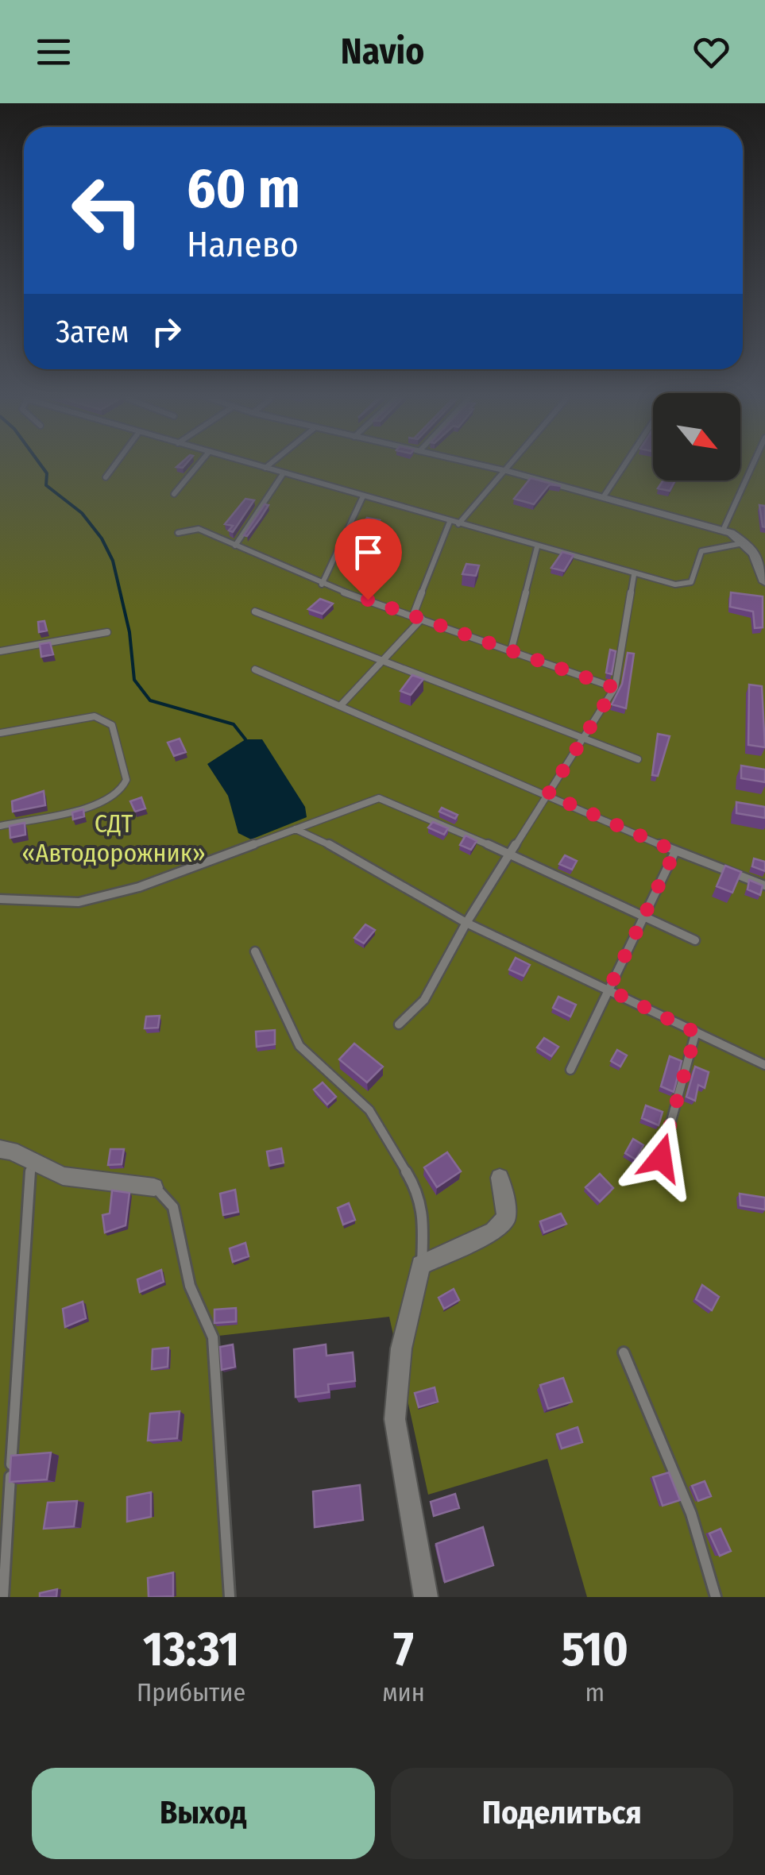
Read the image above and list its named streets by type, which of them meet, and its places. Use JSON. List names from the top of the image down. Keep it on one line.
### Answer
{"parks":["СДТ «Автодорожник»"],"north":"bottom right","page":{"header":"Navio","turn":["60 m","Налево"],"then":"Затем","eta":["13:31","Прибытие","7","мин","510","m"],"buttons":["Выход","Поделиться"]}}
